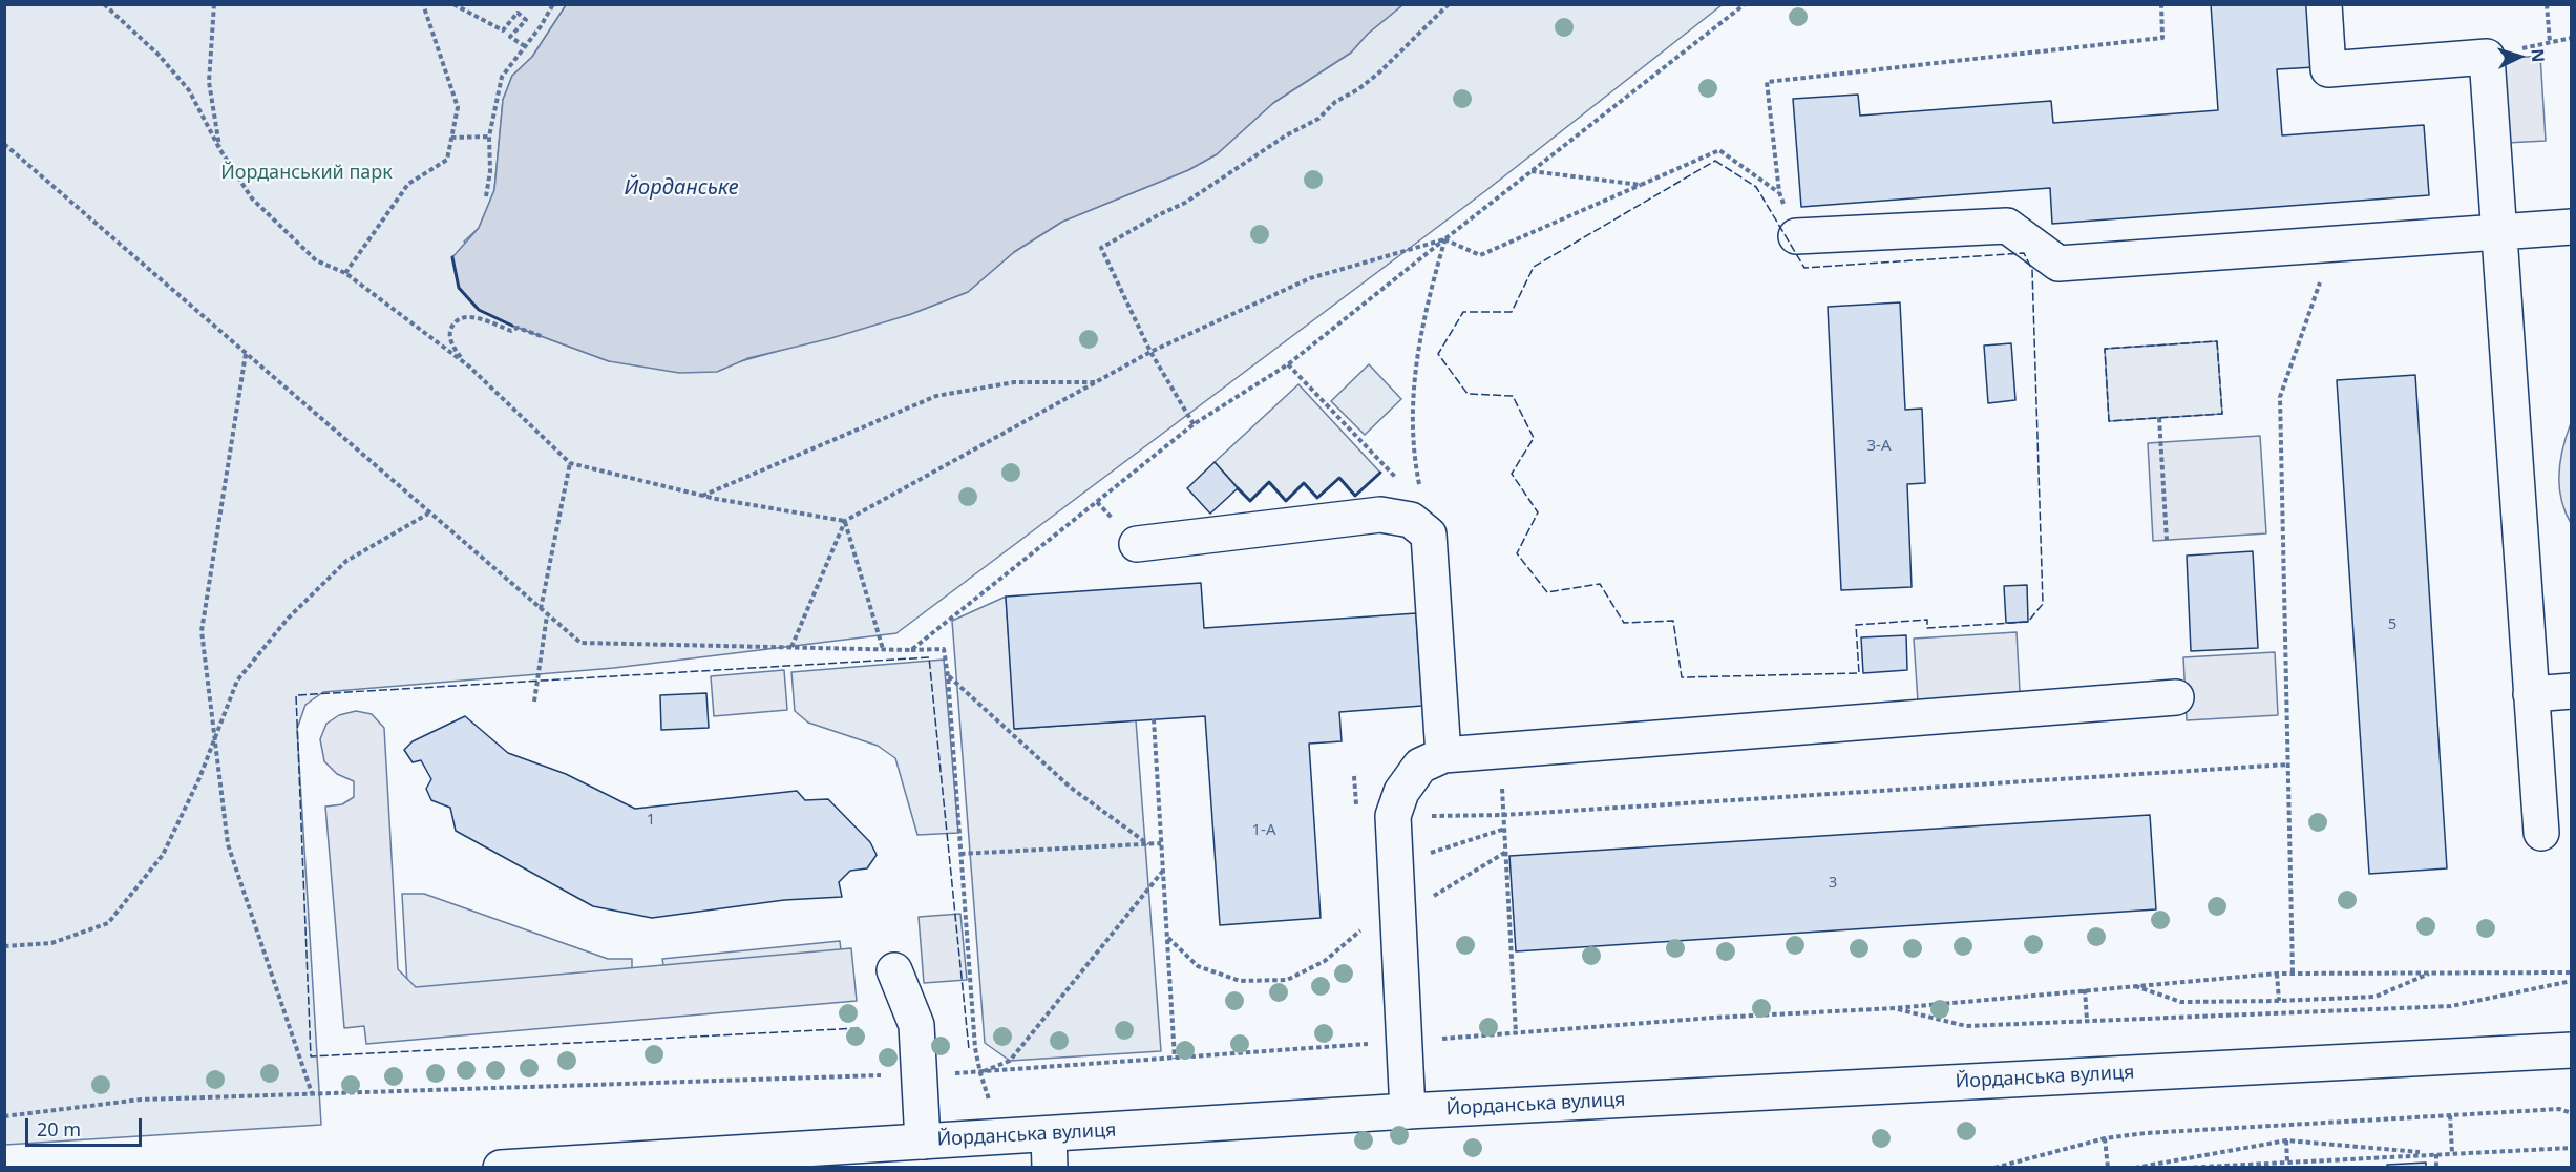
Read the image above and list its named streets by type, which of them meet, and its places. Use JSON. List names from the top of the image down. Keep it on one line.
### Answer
{"streets":{"main road":["Йорданська вулиця"]},"water":["Йорданське"],"parks":["Йорданський парк"],"house_numbers":["3-А","5","1","1-А","3"],"scale_bar":"20 m","north":"right"}
